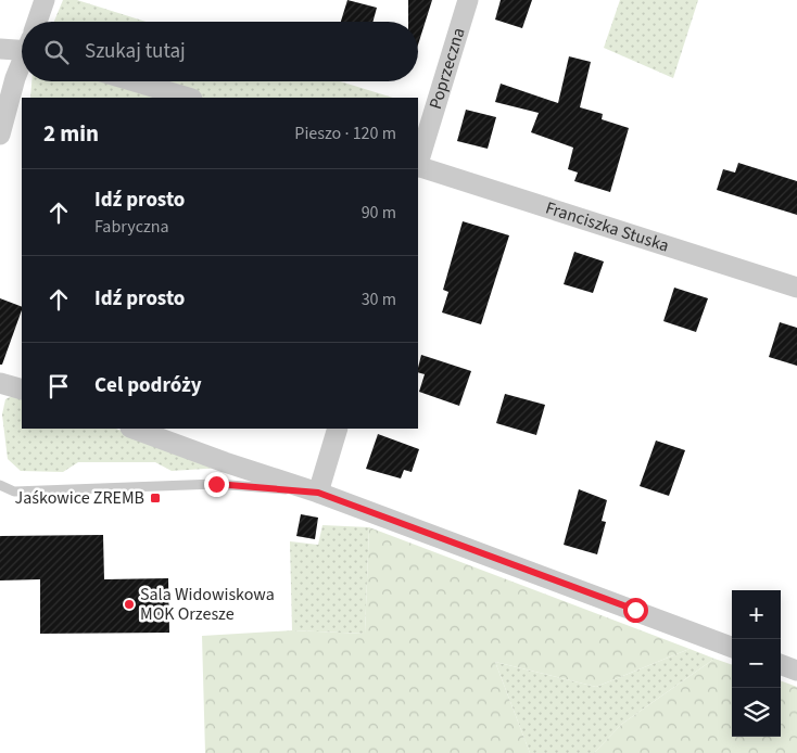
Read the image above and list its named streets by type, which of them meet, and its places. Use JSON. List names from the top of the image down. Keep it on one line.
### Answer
{"streets":{"street":["Poprzeczna","Franciszka Stuska"]},"places":{"transit":["Jaśkowice ZREMB"],"other":["Sala Widowiskowa MOK Orzesze"]},"page":{"search":"Szukaj tutaj","heading":["2 min","Pieszo · 120 m"],"list":[["Idź prosto","Fabryczna","90 m"],["Idź prosto","30 m"],"Cel podróży"],"map_buttons":["+","−"]}}
